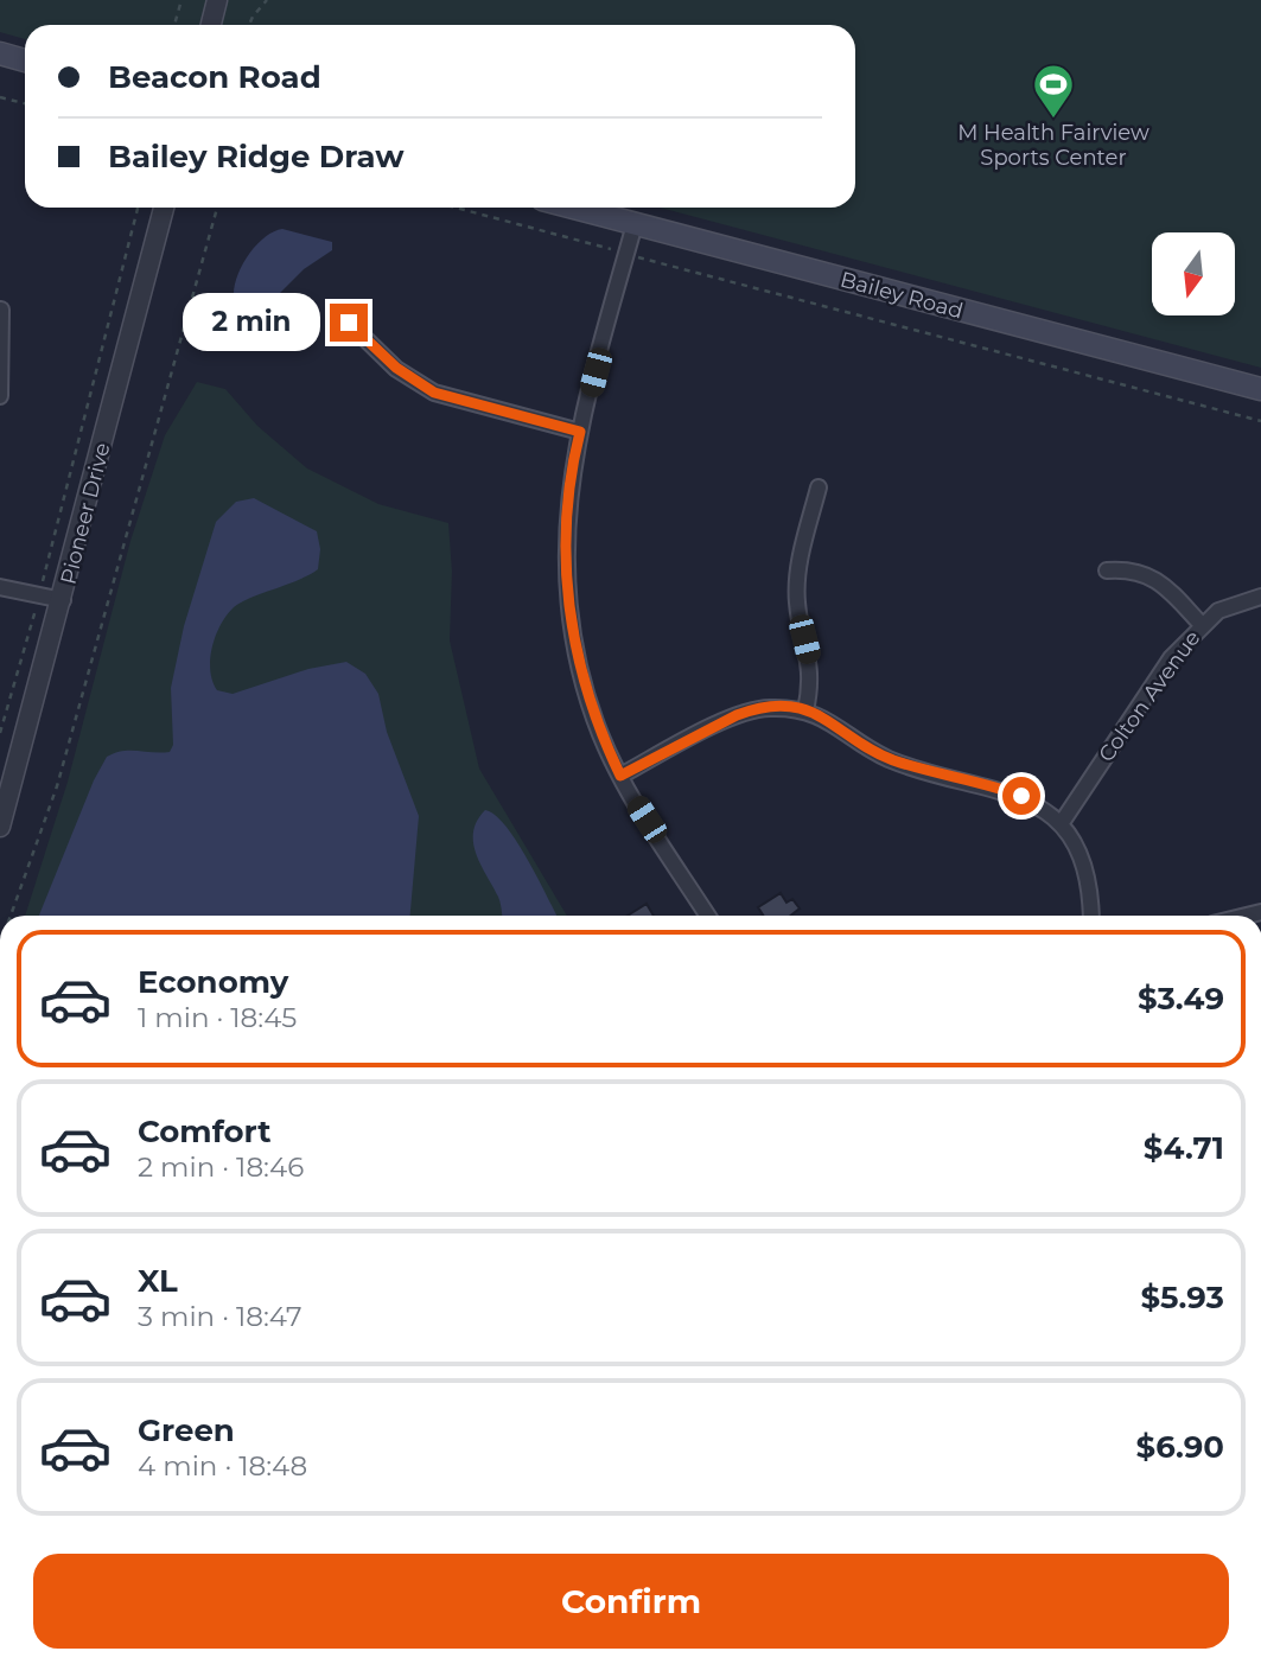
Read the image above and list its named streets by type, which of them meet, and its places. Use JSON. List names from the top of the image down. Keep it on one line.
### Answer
{"streets":{"main road":["Bailey Road"],"street":["Pioneer Drive","Colton Avenue"]},"places":{"sports":["M Health Fairview Sports Center"]},"north":"bottom","page":{"banner":["Beacon Road","Bailey Ridge Draw"],"bubble":"2 min","list":[{"name":"Economy","note":"1 min · 18:45","value":"$3.49"},{"name":"Comfort","note":"2 min · 18:46","value":"$4.71"},{"name":"XL","note":"3 min · 18:47","value":"$5.93"},{"name":"Green","note":"4 min · 18:48","value":"$6.90"}],"buttons":"Confirm"}}
